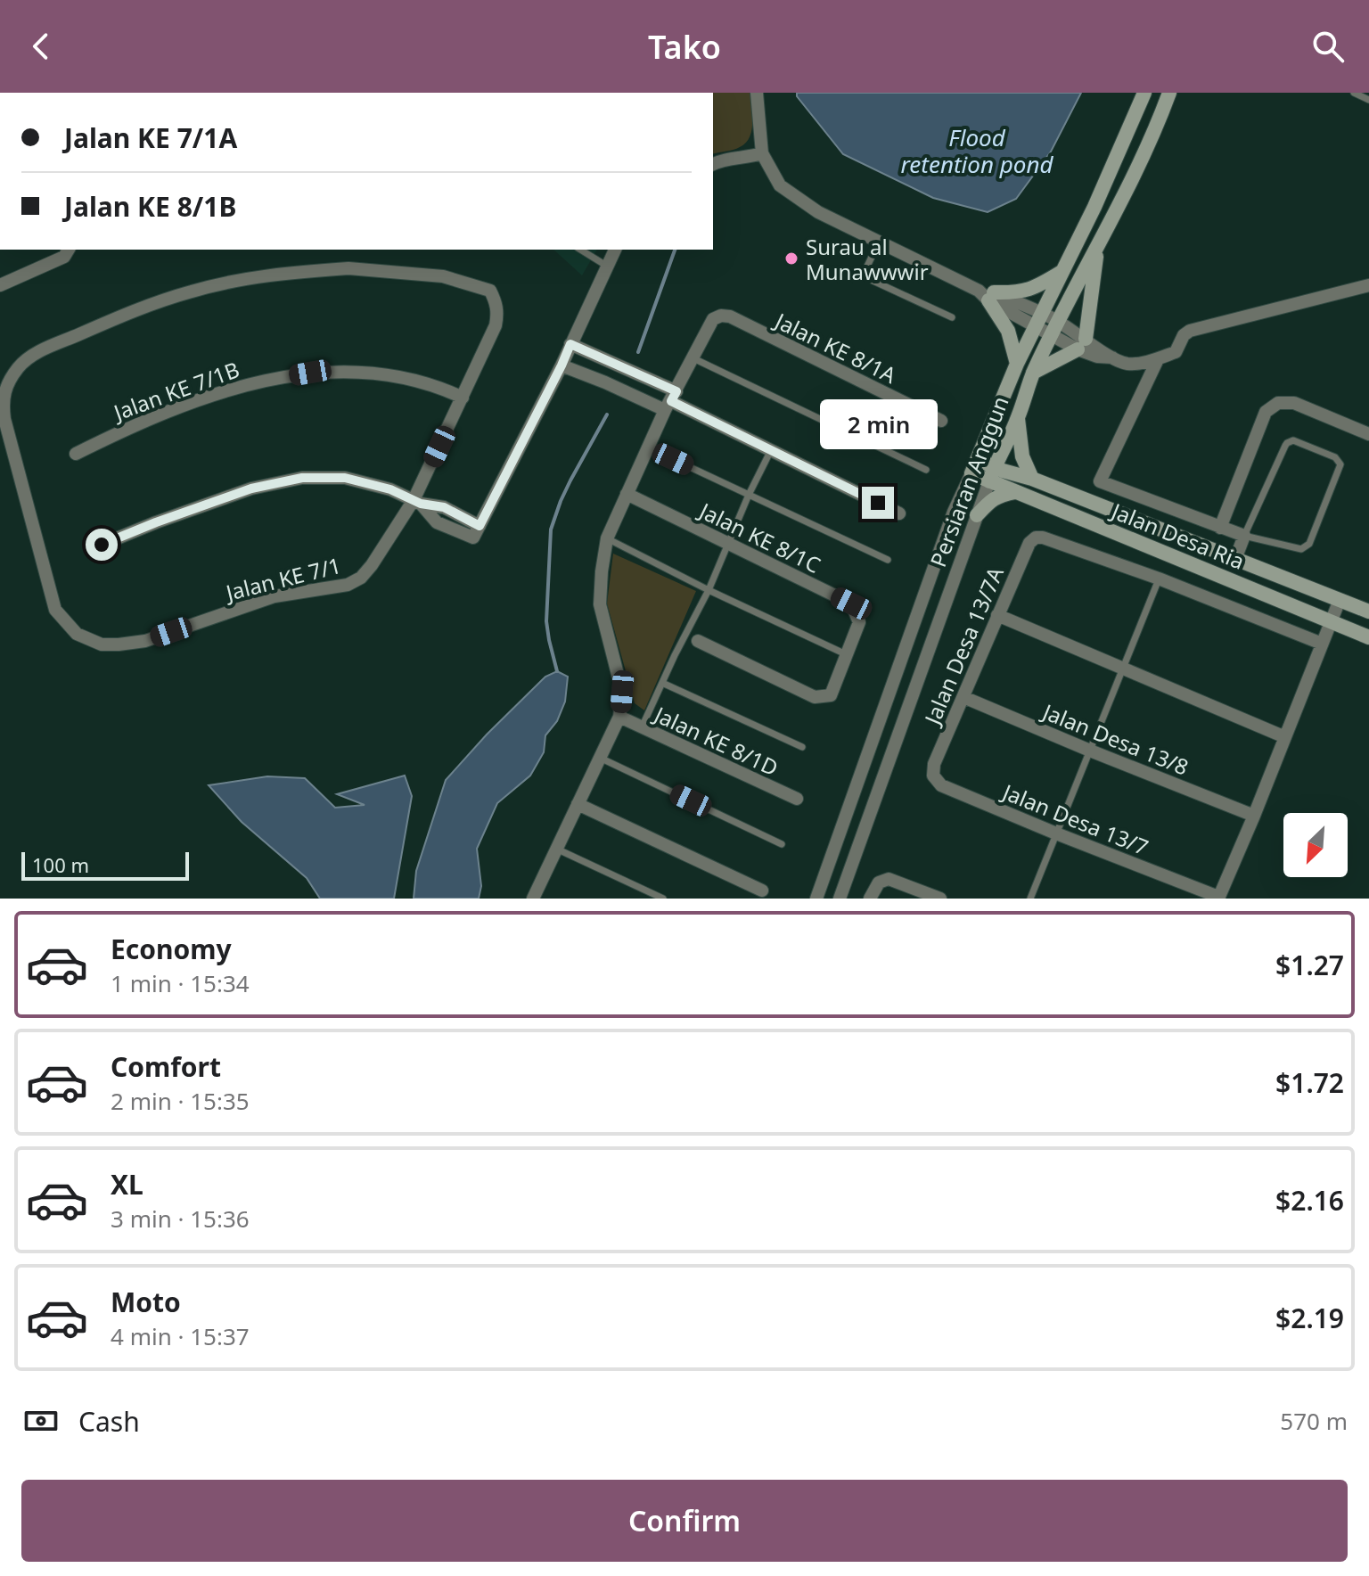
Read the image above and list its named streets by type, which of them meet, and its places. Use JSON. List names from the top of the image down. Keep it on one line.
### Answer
{"streets":{"main road":["Persiaran Anggun","Jalan Desa Ria"],"street":["Jalan KE 8/1A","Jalan KE 7/1B","Jalan KE 8/1C","Jalan KE 7/1","Jalan Desa 13/7A","Jalan Desa 13/8","Jalan KE 8/1D","Jalan Desa 13/7"]},"crossings":[["Jalan KE 7/1B","Jalan KE 7/1"],["Persiaran Anggun","Jalan Desa Ria"],["Jalan Desa 13/7A","Jalan Desa 13/8"],["Jalan Desa 13/7A","Jalan Desa 13/7"]],"water":["Flood retention pond"],"places":["Surau al Munawwwir"],"scale_bar":"100 m","north":"bottom left","page":{"header":"Tako","banner":["Jalan KE 7/1A","Jalan KE 8/1B"],"bubble":"2 min","scale":"100 m","list":[{"name":"Economy","note":"1 min · 15:34","value":"$1.27"},{"name":"Comfort","note":"2 min · 15:35","value":"$1.72"},{"name":"XL","note":"3 min · 15:36","value":"$2.16"},{"name":"Moto","note":"4 min · 15:37","value":"$2.19"}],"pay":["Cash","570 m"],"buttons":"Confirm"}}
